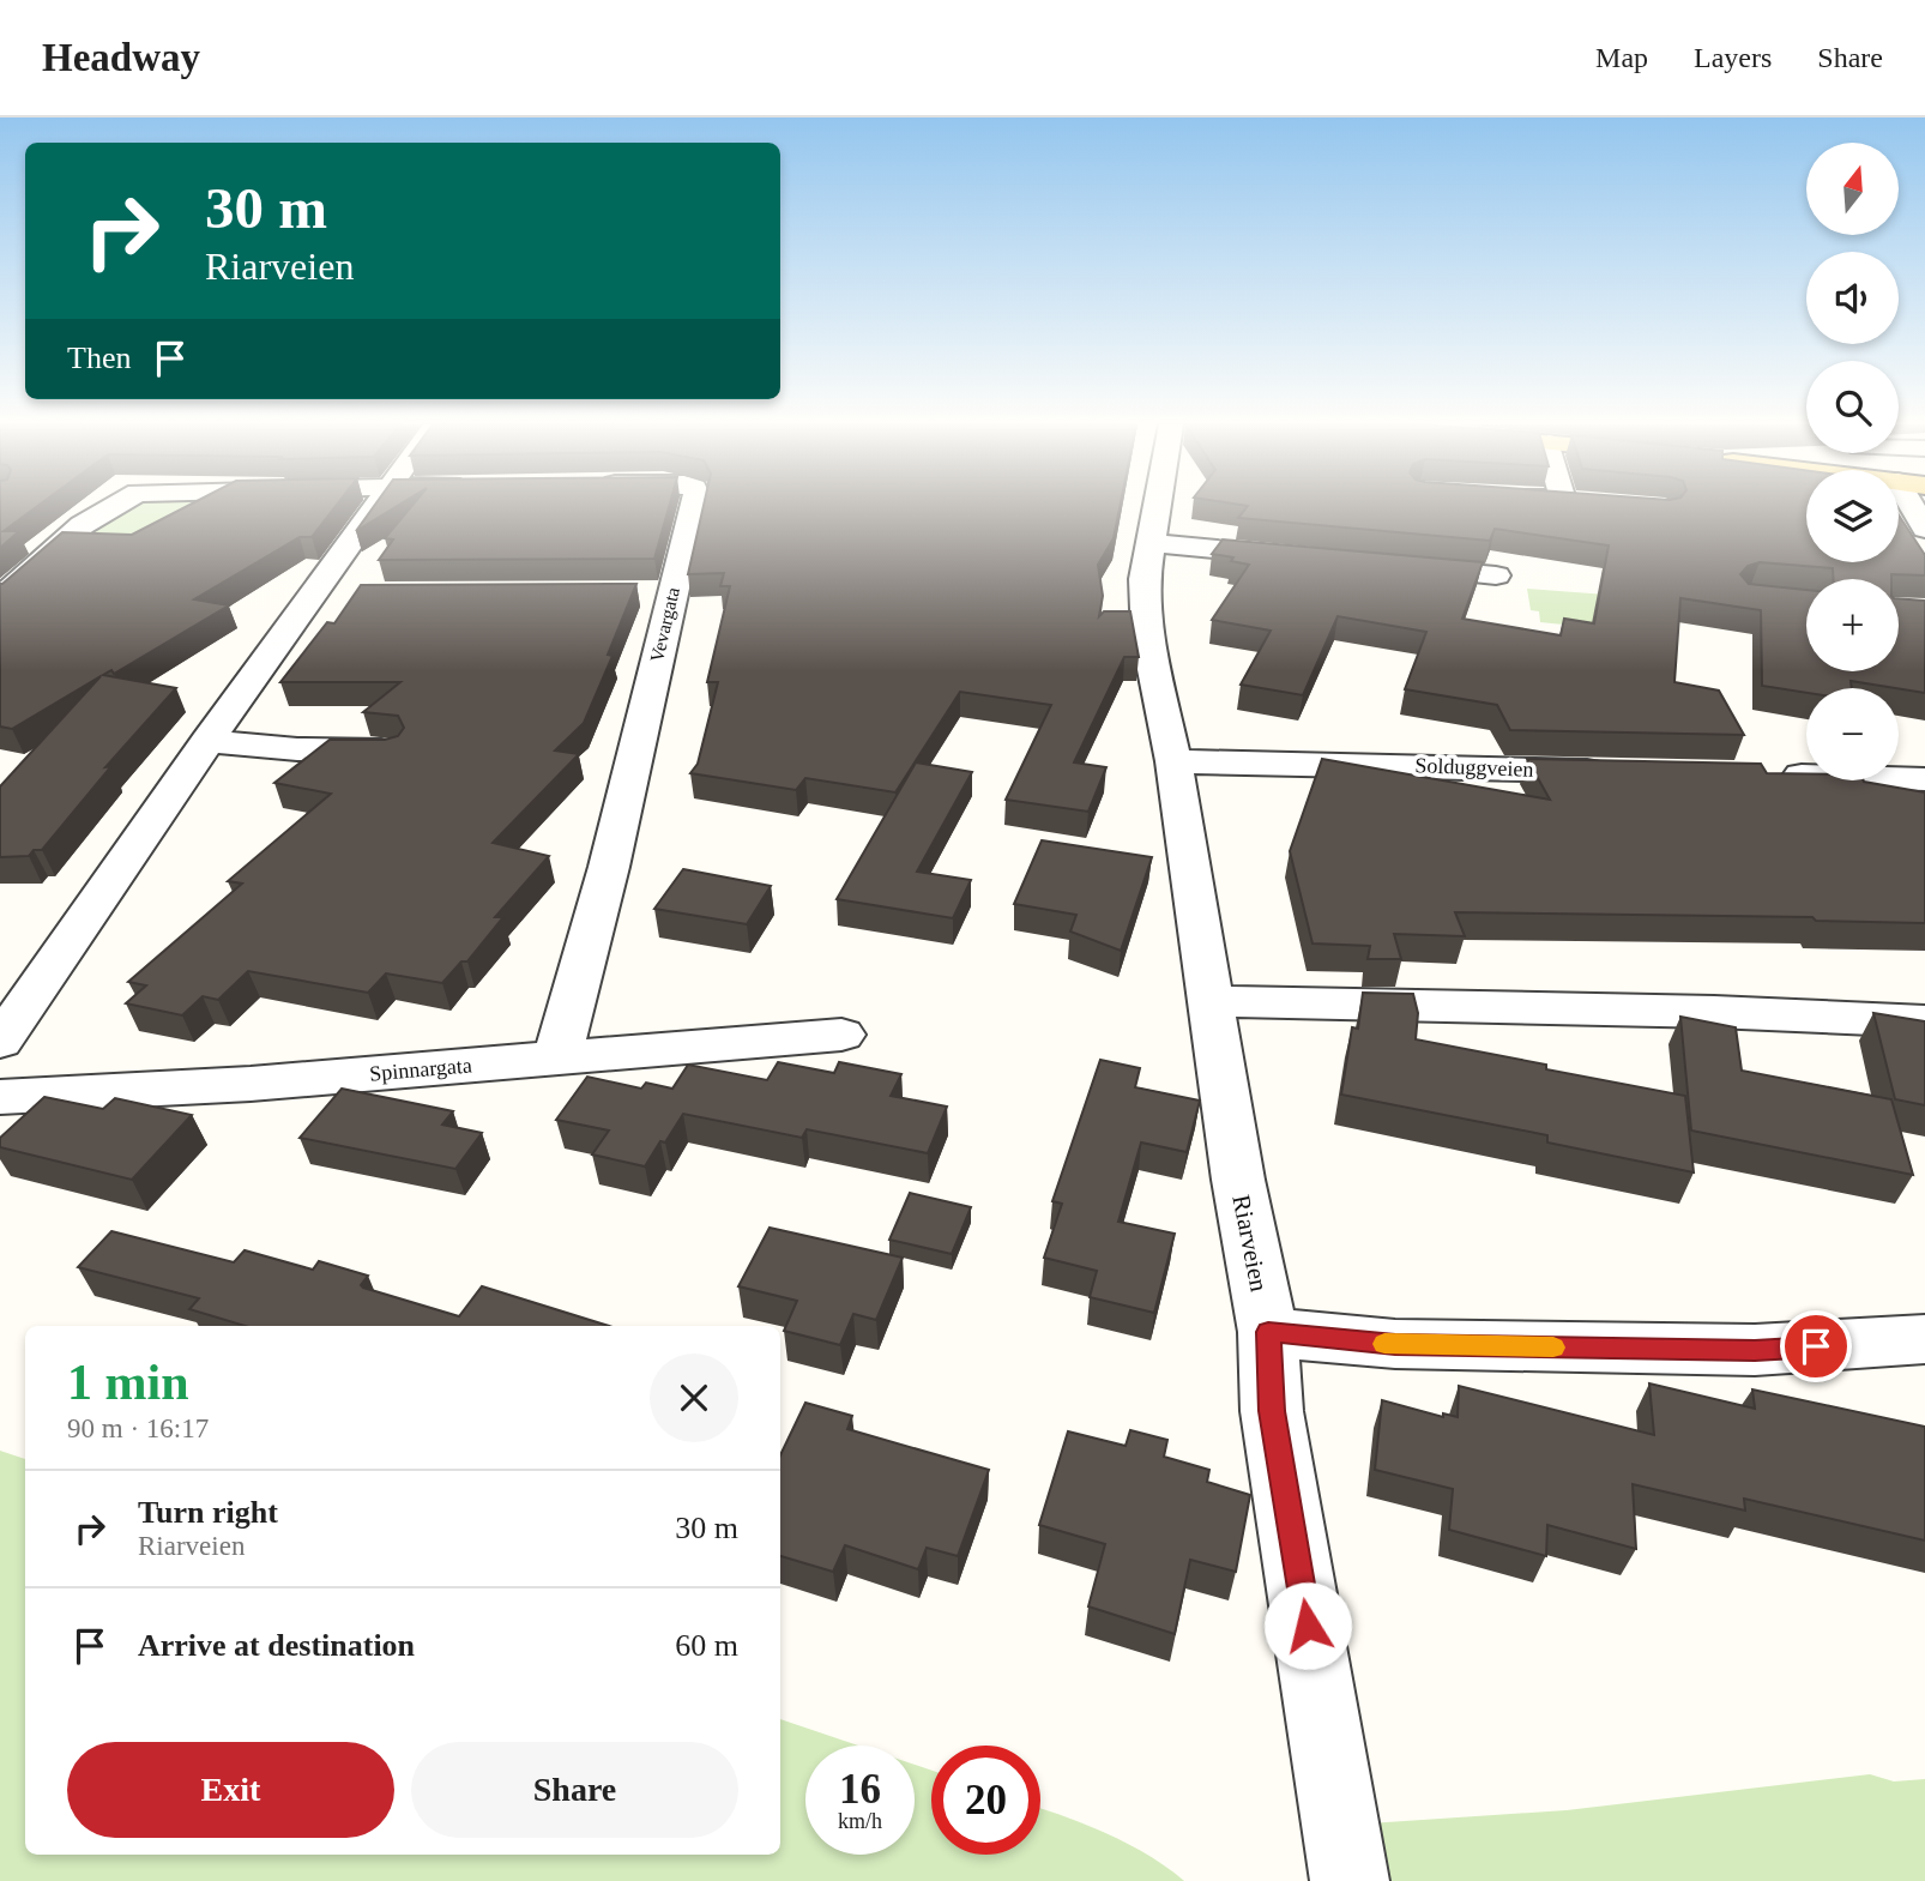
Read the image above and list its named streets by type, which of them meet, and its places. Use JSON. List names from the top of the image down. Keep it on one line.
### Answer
{"streets":{"street":["Vevargata","Solduggveien","Spinnargata","Riarveien"]},"crossings":[["Vevargata","Spinnargata"],["Solduggveien","Riarveien"]],"north":"top","page":{"header":"Headway","nav":["Map","Layers","Share"],"map_buttons":["+","−"],"turn":["30 m","Riarveien"],"then":"Then","heading":["1 min","90 m · 16:17"],"list":[{"name":"Turn right","note":"Riarveien","value":"30 m"},{"name":"Arrive at destination","value":"60 m"}],"buttons":["Exit","Share"],"speed":"16 km/h","limit":"20"}}
